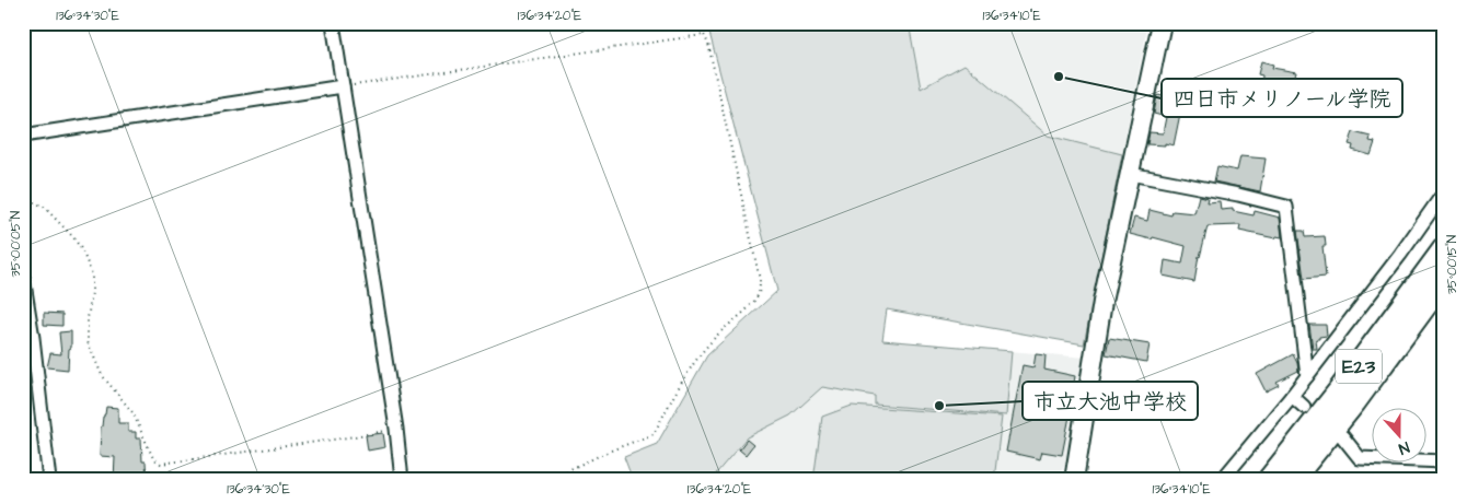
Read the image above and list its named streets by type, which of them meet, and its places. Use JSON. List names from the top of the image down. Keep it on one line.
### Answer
{"streets":{"highway":["E23"]},"places":["四日市メリノール学院","市立大池中学校"],"north":"bottom","coordinates":["136°34'30\"E","136°34'20\"E","136°34'10\"E","35°00'05\"N","35°00'15\"N"]}
